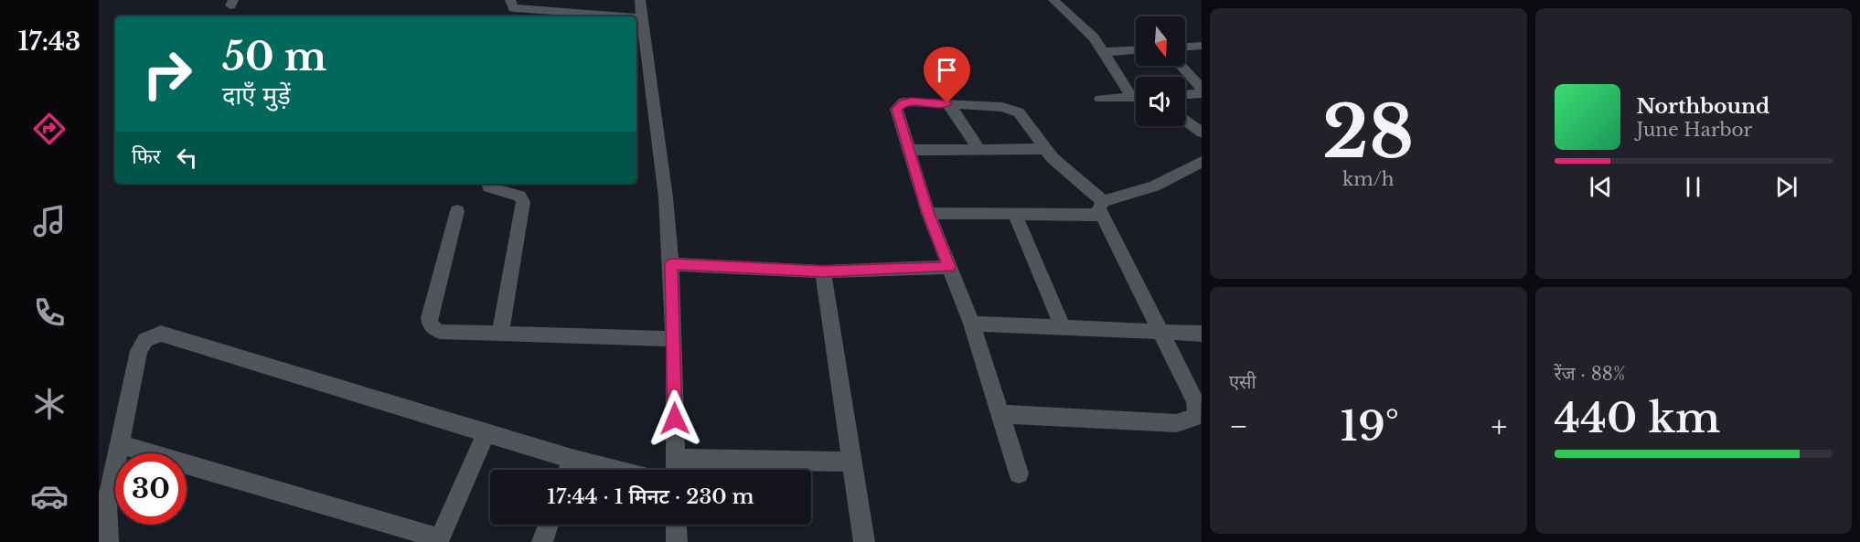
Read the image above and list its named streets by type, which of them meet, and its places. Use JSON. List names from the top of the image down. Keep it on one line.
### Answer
{"north":"bottom","page":{"tabs":"17:43","tile":[["28","km/h"],"एसी",["रेंज · 88%","440 km"]],"turn":["50 m","दाएँ मुड़ें"],"song":["Northbound","June Harbor"],"then":"फिर","heat":["−","19°","+"],"limit":"30","trip":"17:44 · 1 मिनट · 230 m"}}
